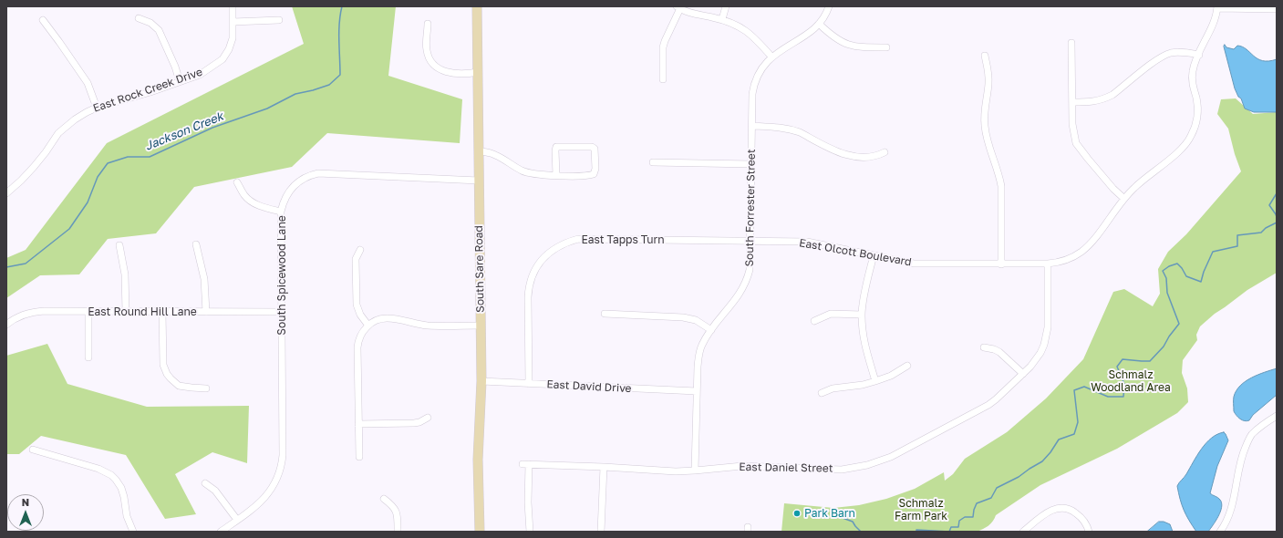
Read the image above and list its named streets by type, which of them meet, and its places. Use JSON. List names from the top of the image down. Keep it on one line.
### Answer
{"streets":{"main road":["South Sare Road"],"street":["East Rock Creek Drive","South Forrester Street","East Tapps Turn","East Olcott Boulevard","South Spicewood Lane","East Round Hill Lane","East David Drive","East Daniel Street"]},"crossings":[["South Forrester Street","East Tapps Turn"],["South Forrester Street","East Olcott Boulevard"],["South Forrester Street","East David Drive"],["South Forrester Street","East Daniel Street"],["East Tapps Turn","East Olcott Boulevard"],["East Tapps Turn","East David Drive"],["East Olcott Boulevard","East Daniel Street"],["South Sare Road","South Spicewood Lane"],["South Sare Road","East David Drive"],["South Spicewood Lane","East Round Hill Lane"]],"water":["Jackson Creek"],"parks":["Schmalz Woodland Area","Schmalz Farm Park"],"places":["Park Barn"],"north":"top"}
